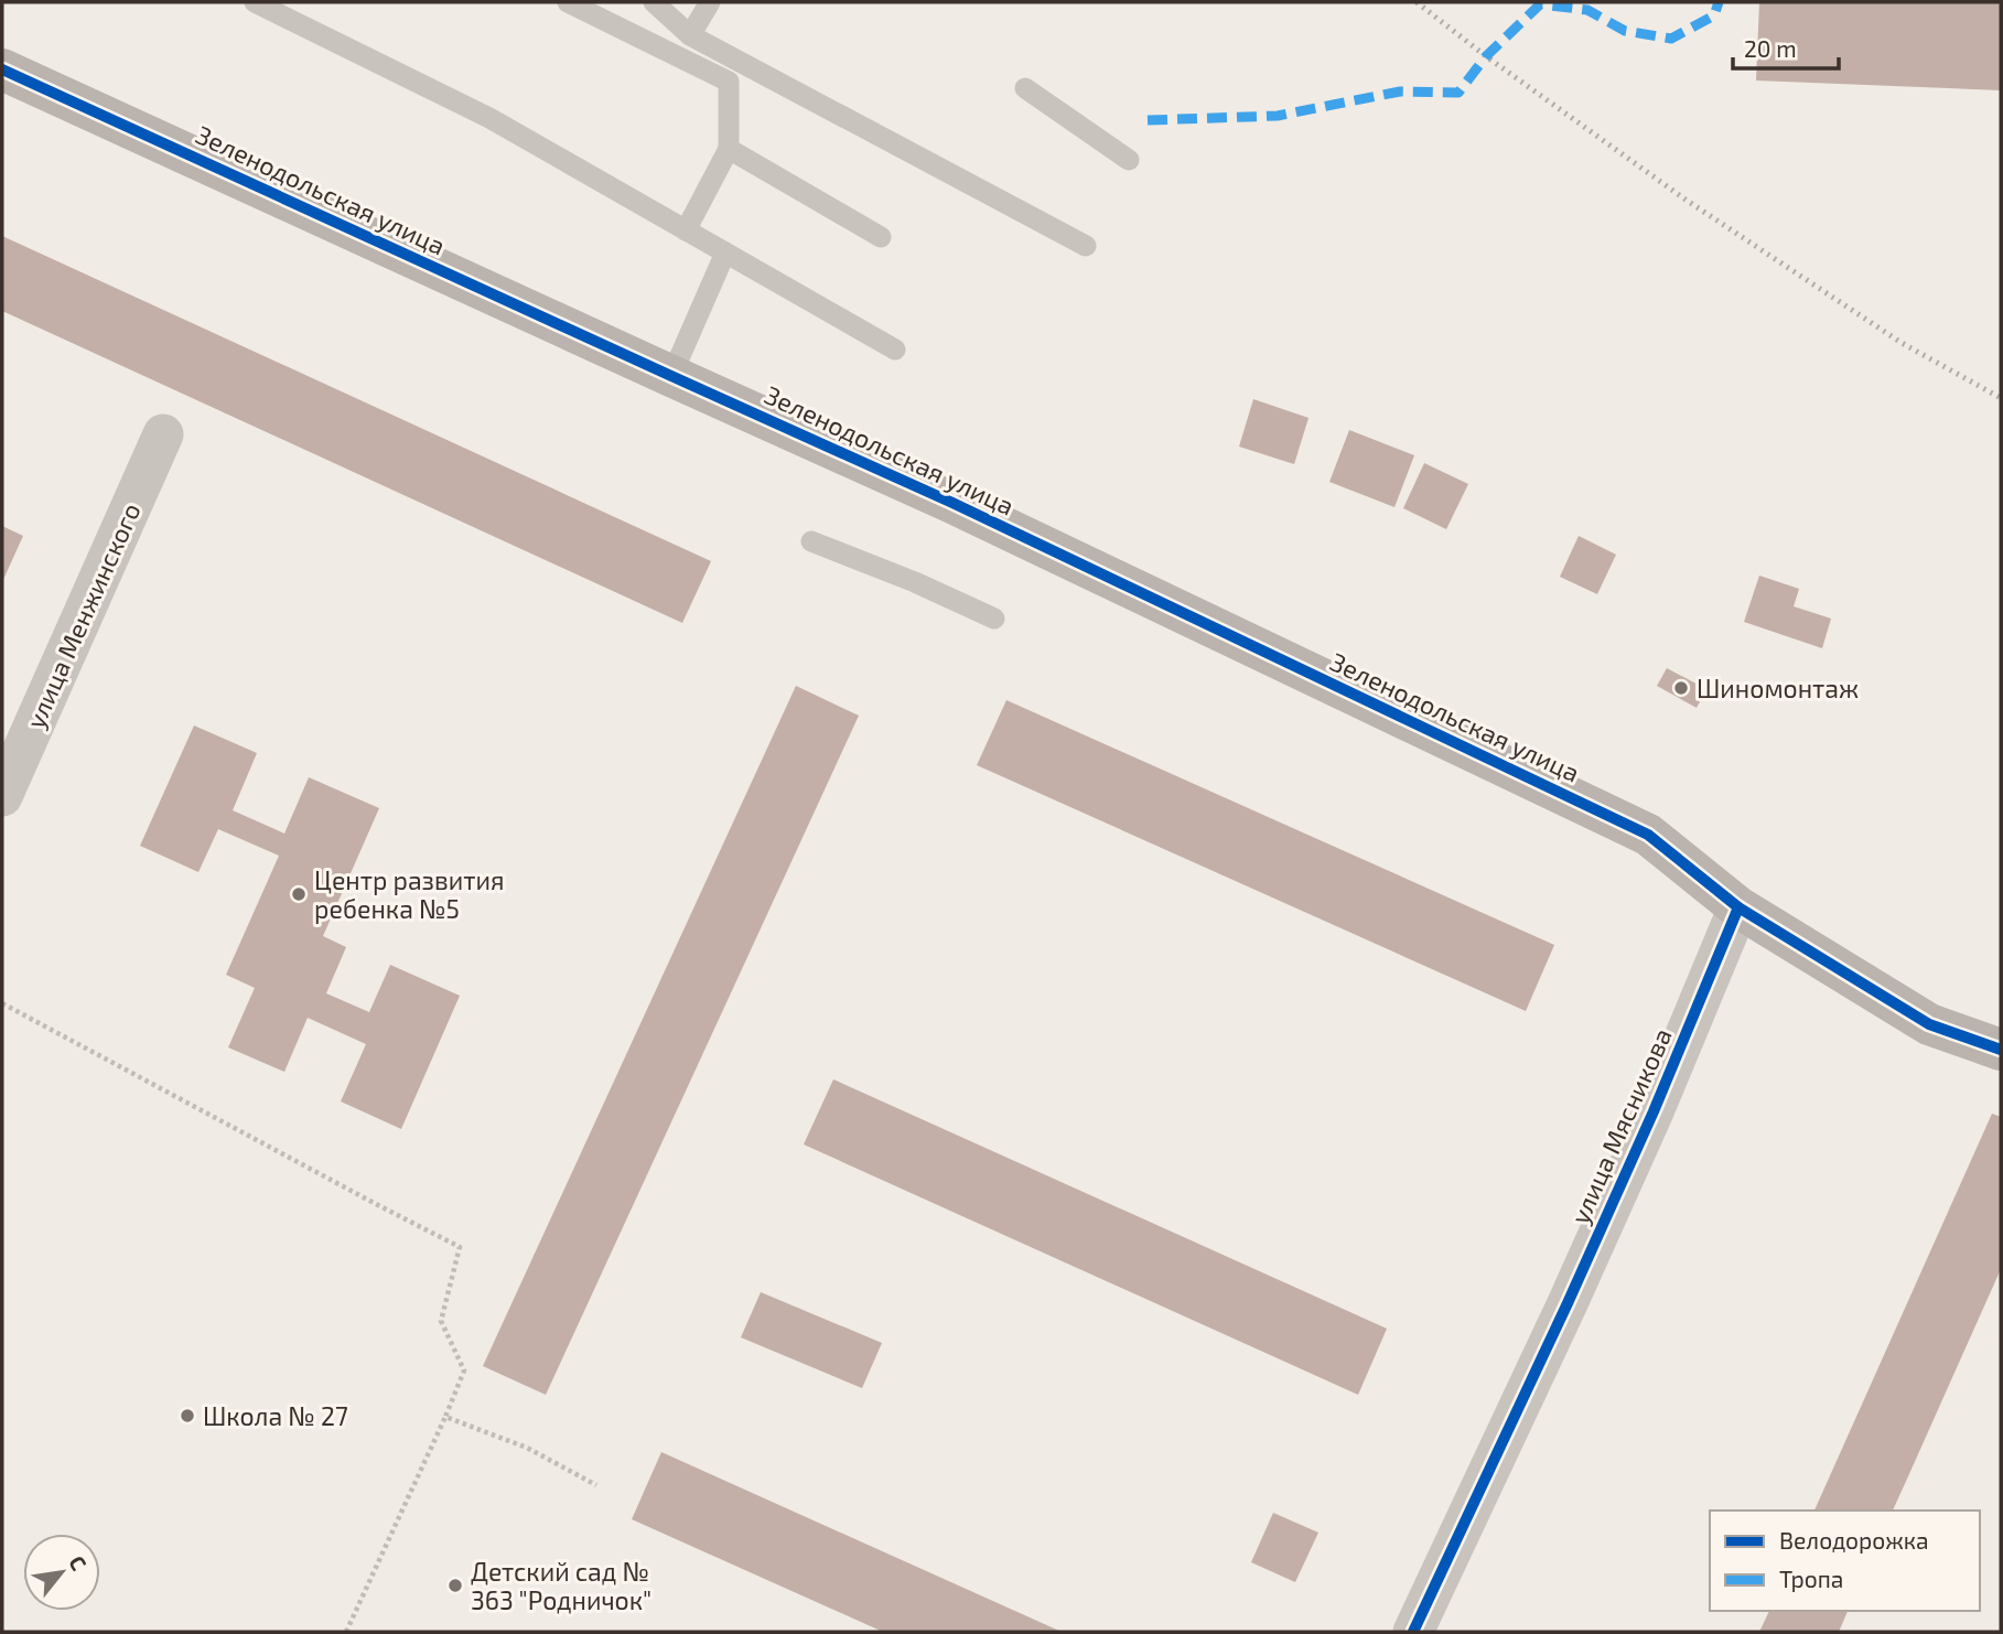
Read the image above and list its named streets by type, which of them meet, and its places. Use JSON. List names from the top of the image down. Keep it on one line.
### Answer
{"streets":{"street":["Зеленодольская улица","улица Менжинского","улица Мясникова"]},"crossings":[["Зеленодольская улица","улица Мясникова"]],"places":["Шиномонтаж","Центр развития ребенка №5","Школа № 27","Детский сад № 363 \"Родничок\""],"legend":["Велодорожка","Тропа"],"scale_bar":"20 m","north":"top right"}
